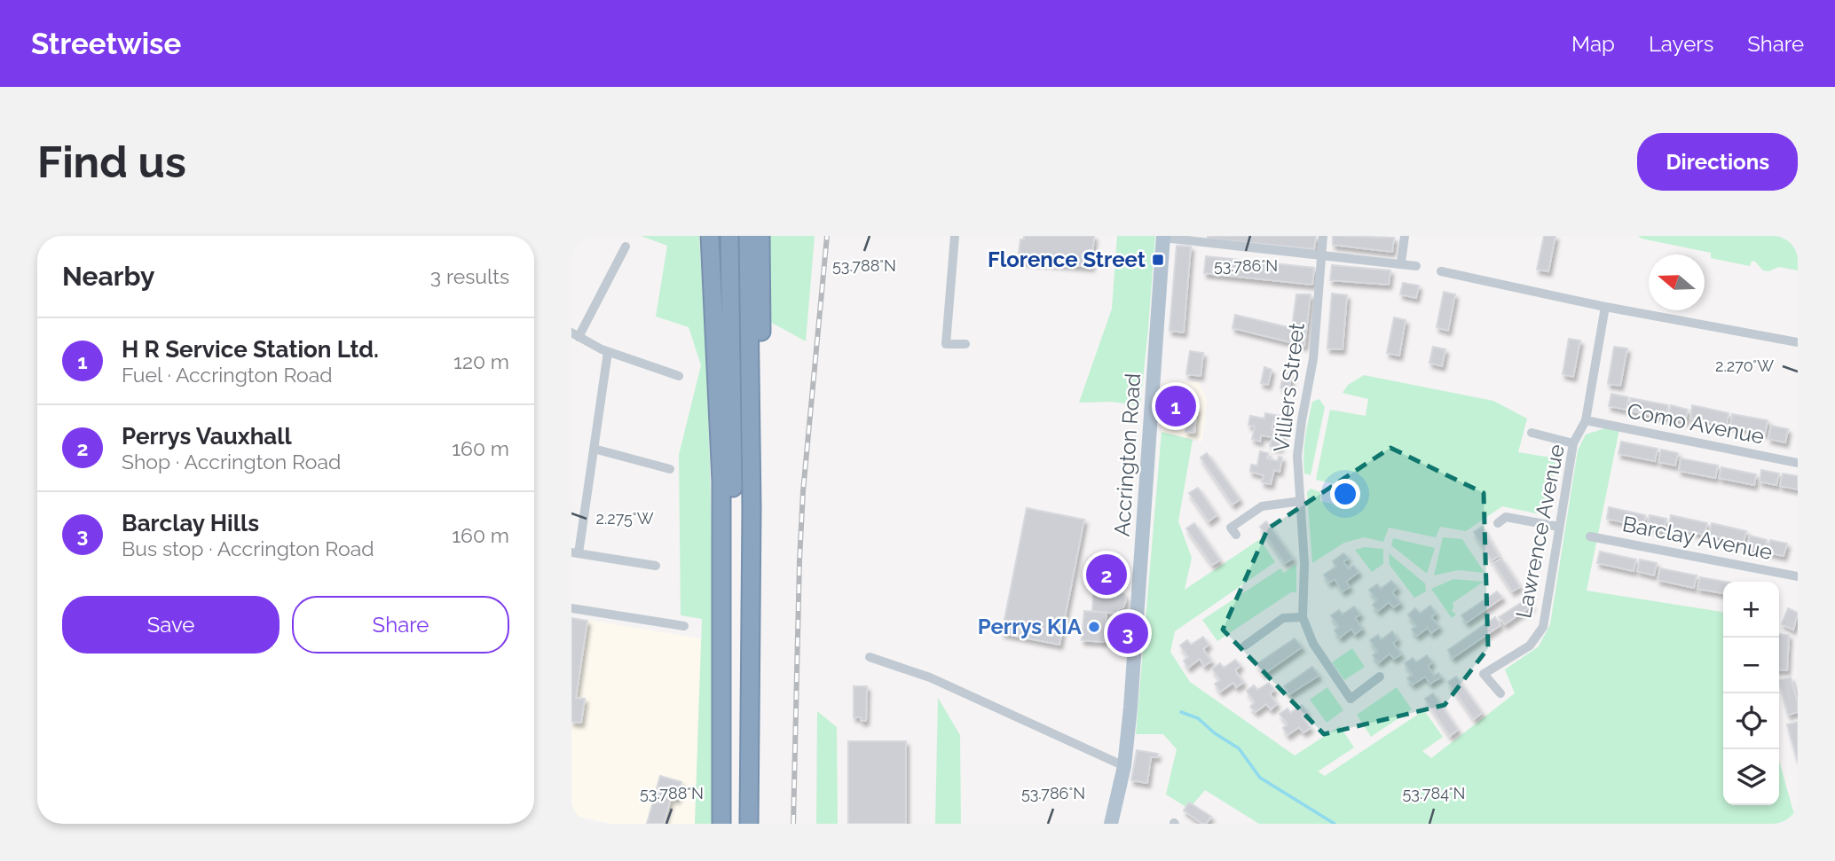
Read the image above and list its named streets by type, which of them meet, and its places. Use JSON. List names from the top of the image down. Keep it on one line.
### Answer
{"streets":{"main road":["Accrington Road"],"street":["Villiers Street","Como Avenue","Lawrence Avenue","Barclay Avenue"]},"crossings":[["Como Avenue","Lawrence Avenue"]],"places":{"transit":["Florence Street"],"other":["Perrys KIA"]},"north":"left","page":{"header":"Streetwise","nav":["Map","Layers","Share"],"buttons":["Directions",["Save","Share"]],"title":"Find us","heading":["Nearby","3 results"],"list":[{"mark":"1","name":"H R Service Station Ltd.","note":"Fuel · Accrington Road","value":"120 m"},{"mark":"2","name":"Perrys Vauxhall","note":"Shop · Accrington Road","value":"160 m"},{"mark":"3","name":"Barclay Hills","note":"Bus stop · Accrington Road","value":"160 m"}],"pins":["1","2","3"],"map_buttons":["+","−"]},"coordinates":["53.788°N","53.786°N","2.270°W","2.275°W","53.784°N"]}
